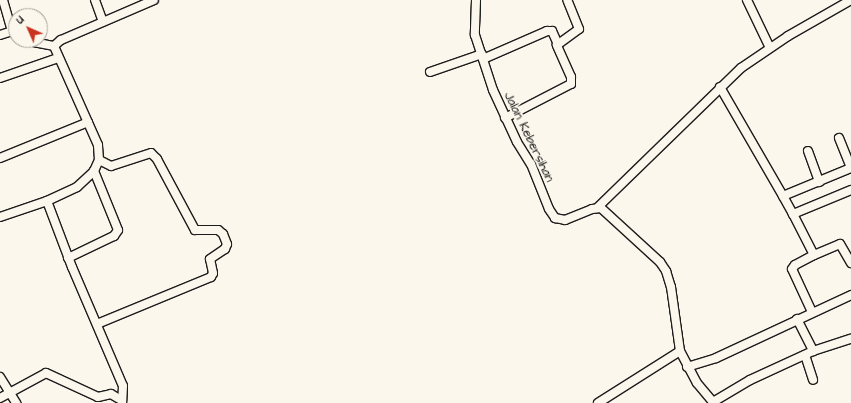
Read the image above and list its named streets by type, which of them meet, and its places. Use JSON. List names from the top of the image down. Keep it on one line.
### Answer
{"streets":{"street":["Jalan Kebersihan"]},"north":"top left"}
